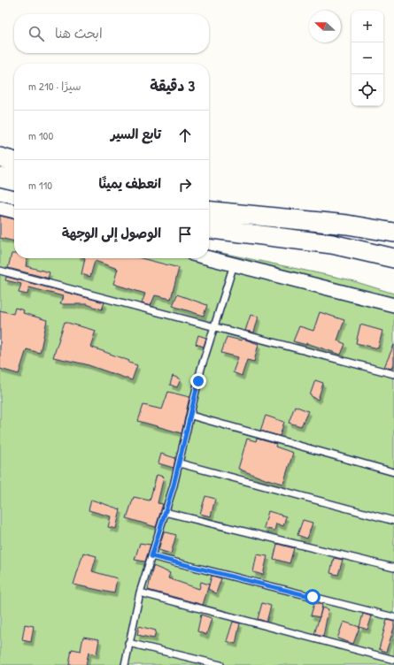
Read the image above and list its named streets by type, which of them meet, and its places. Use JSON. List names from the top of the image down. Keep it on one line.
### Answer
{"north":"left","page":{"map_buttons":["+","−"],"search":"ابحث هنا","heading":["3 دقيقة","سيرًا · 210 m"],"list":[["تابع السير","100 m"],["انعطف يمينًا","110 m"],"الوصول إلى الوجهة"]}}
